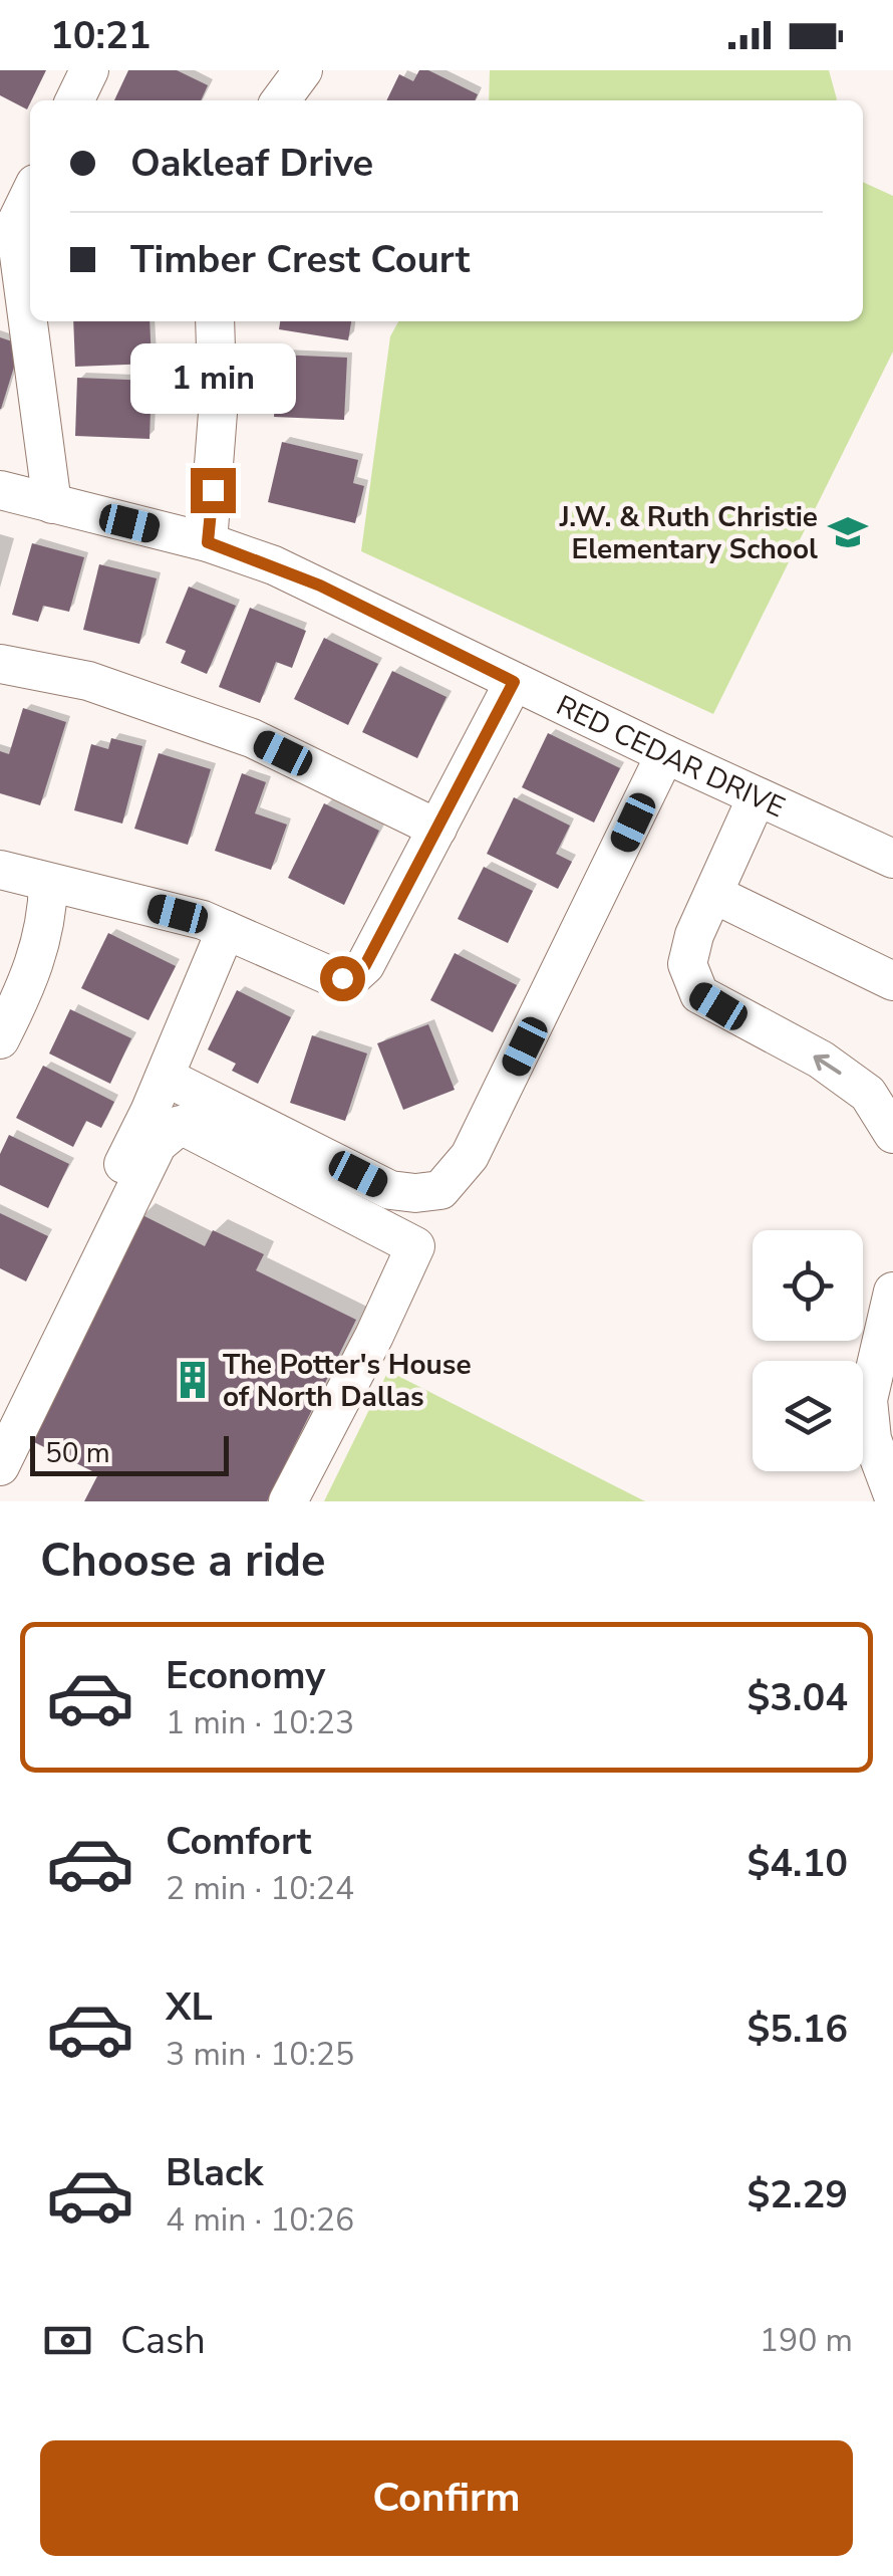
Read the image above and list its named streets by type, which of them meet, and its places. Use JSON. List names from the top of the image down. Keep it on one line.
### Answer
{"streets":{"street":["RED CEDAR DRIVE"]},"places":{"school or university":["J.W. & Ruth Christie Elementary School"],"building":["The Potter's House of North Dallas"]},"scale_bar":"50 m","page":{"status":"10:21","banner":["Oakleaf Drive","Timber Crest Court"],"bubble":"1 min","scale":"50 m","heading":"Choose a ride","list":[{"name":"Economy","note":"1 min · 10:23","value":"$3.04"},{"name":"Comfort","note":"2 min · 10:24","value":"$4.10"},{"name":"XL","note":"3 min · 10:25","value":"$5.16"},{"name":"Black","note":"4 min · 10:26","value":"$2.29"}],"pay":["Cash","190 m"],"buttons":"Confirm"}}
